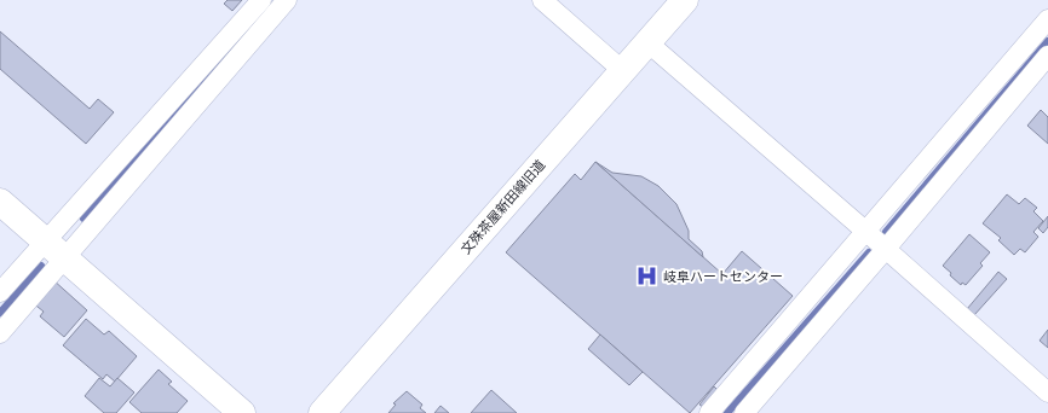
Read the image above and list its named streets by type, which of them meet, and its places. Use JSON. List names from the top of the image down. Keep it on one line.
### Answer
{"streets":{"street":["文殊茶屋新田線旧道"]},"places":{"hospital":["岐阜ハートセンター"]}}
